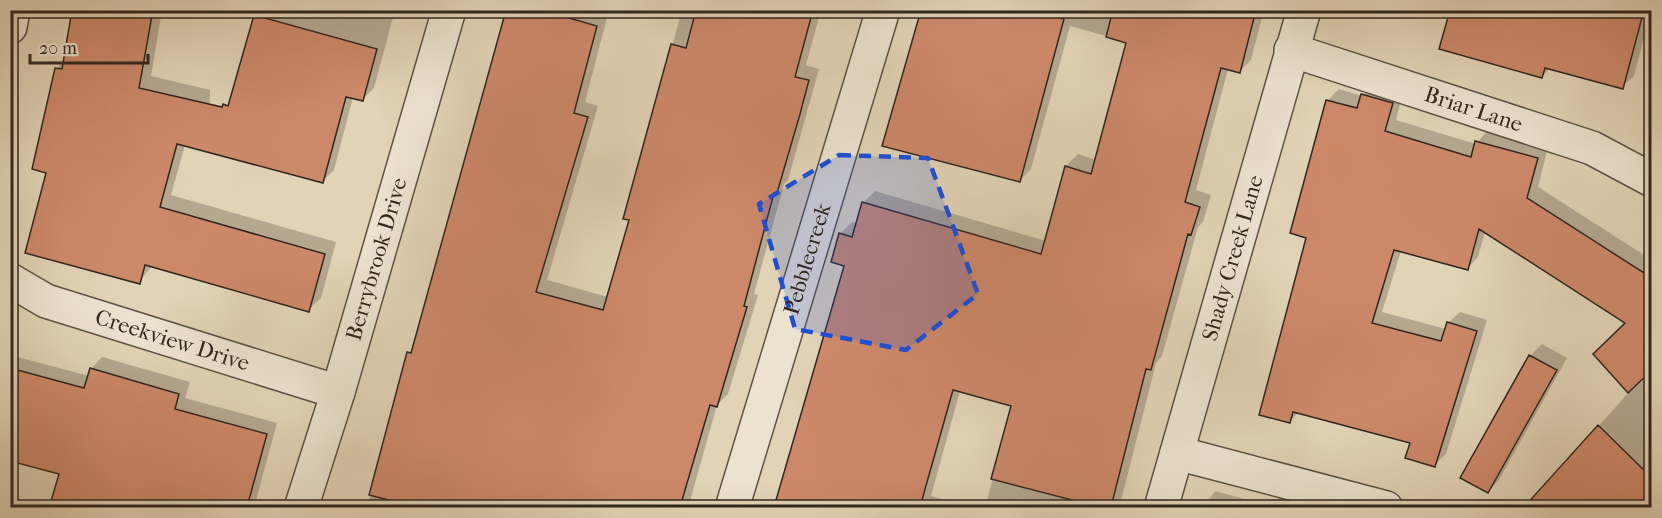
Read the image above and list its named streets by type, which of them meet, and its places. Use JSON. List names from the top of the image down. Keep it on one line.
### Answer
{"streets":{"street":["Briar Lane","Berrybrook Drive","Pebblecreek","Shady Creek Lane","Creekview Drive"]},"crossings":[["Briar Lane","Shady Creek Lane"],["Berrybrook Drive","Creekview Drive"]],"scale_bar":"20 m"}
